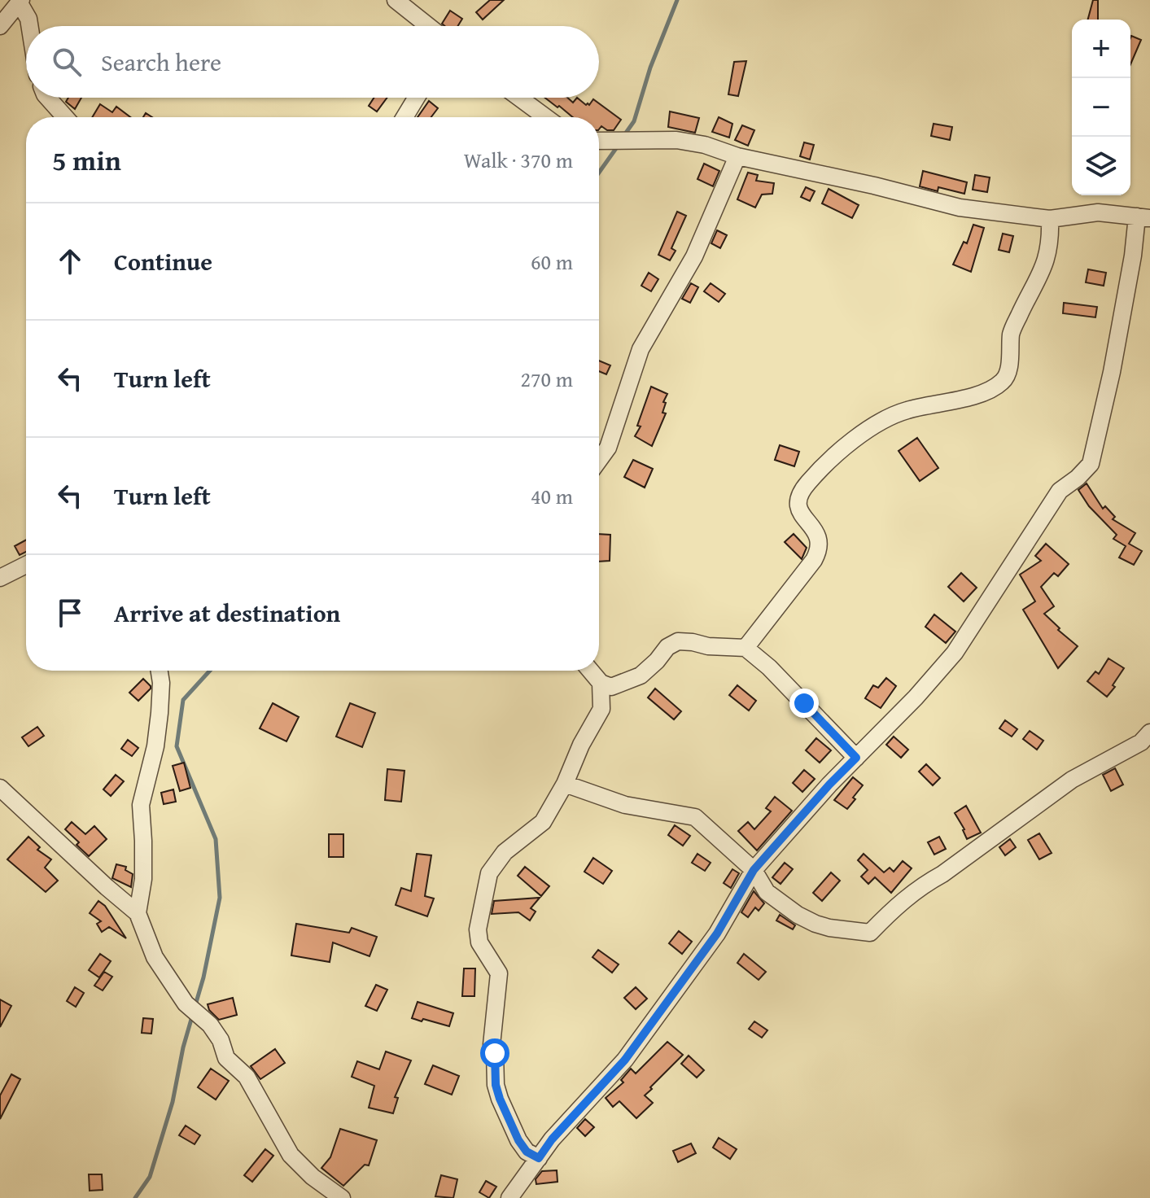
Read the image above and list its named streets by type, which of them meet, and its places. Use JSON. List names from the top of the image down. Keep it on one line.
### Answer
{"page":{"map_buttons":["+","−"],"search":"Search here","heading":["5 min","Walk · 370 m"],"list":[["Continue","60 m"],["Turn left","270 m"],["Turn left","40 m"],"Arrive at destination"]}}
